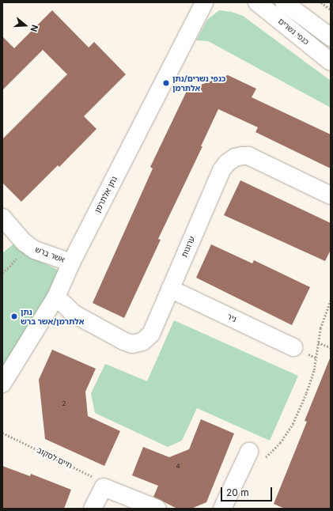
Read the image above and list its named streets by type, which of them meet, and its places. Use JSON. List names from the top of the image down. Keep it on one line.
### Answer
{"streets":{"street":["כנפי נשרים","נתן אלתרמן","ערוגות","אשר ברש","ניר"],"path":["חיים לסקוב"]},"crossings":[["נתן אלתרמן","ערוגות"],["נתן אלתרמן","אשר ברש"],["ערוגות","ניר"]],"places":["כנפי נשרים/נתן אלתרמן","נתן אלתרמן/אשר ברש"],"house_numbers":["2","4"],"scale_bar":"20 m","north":"right"}
